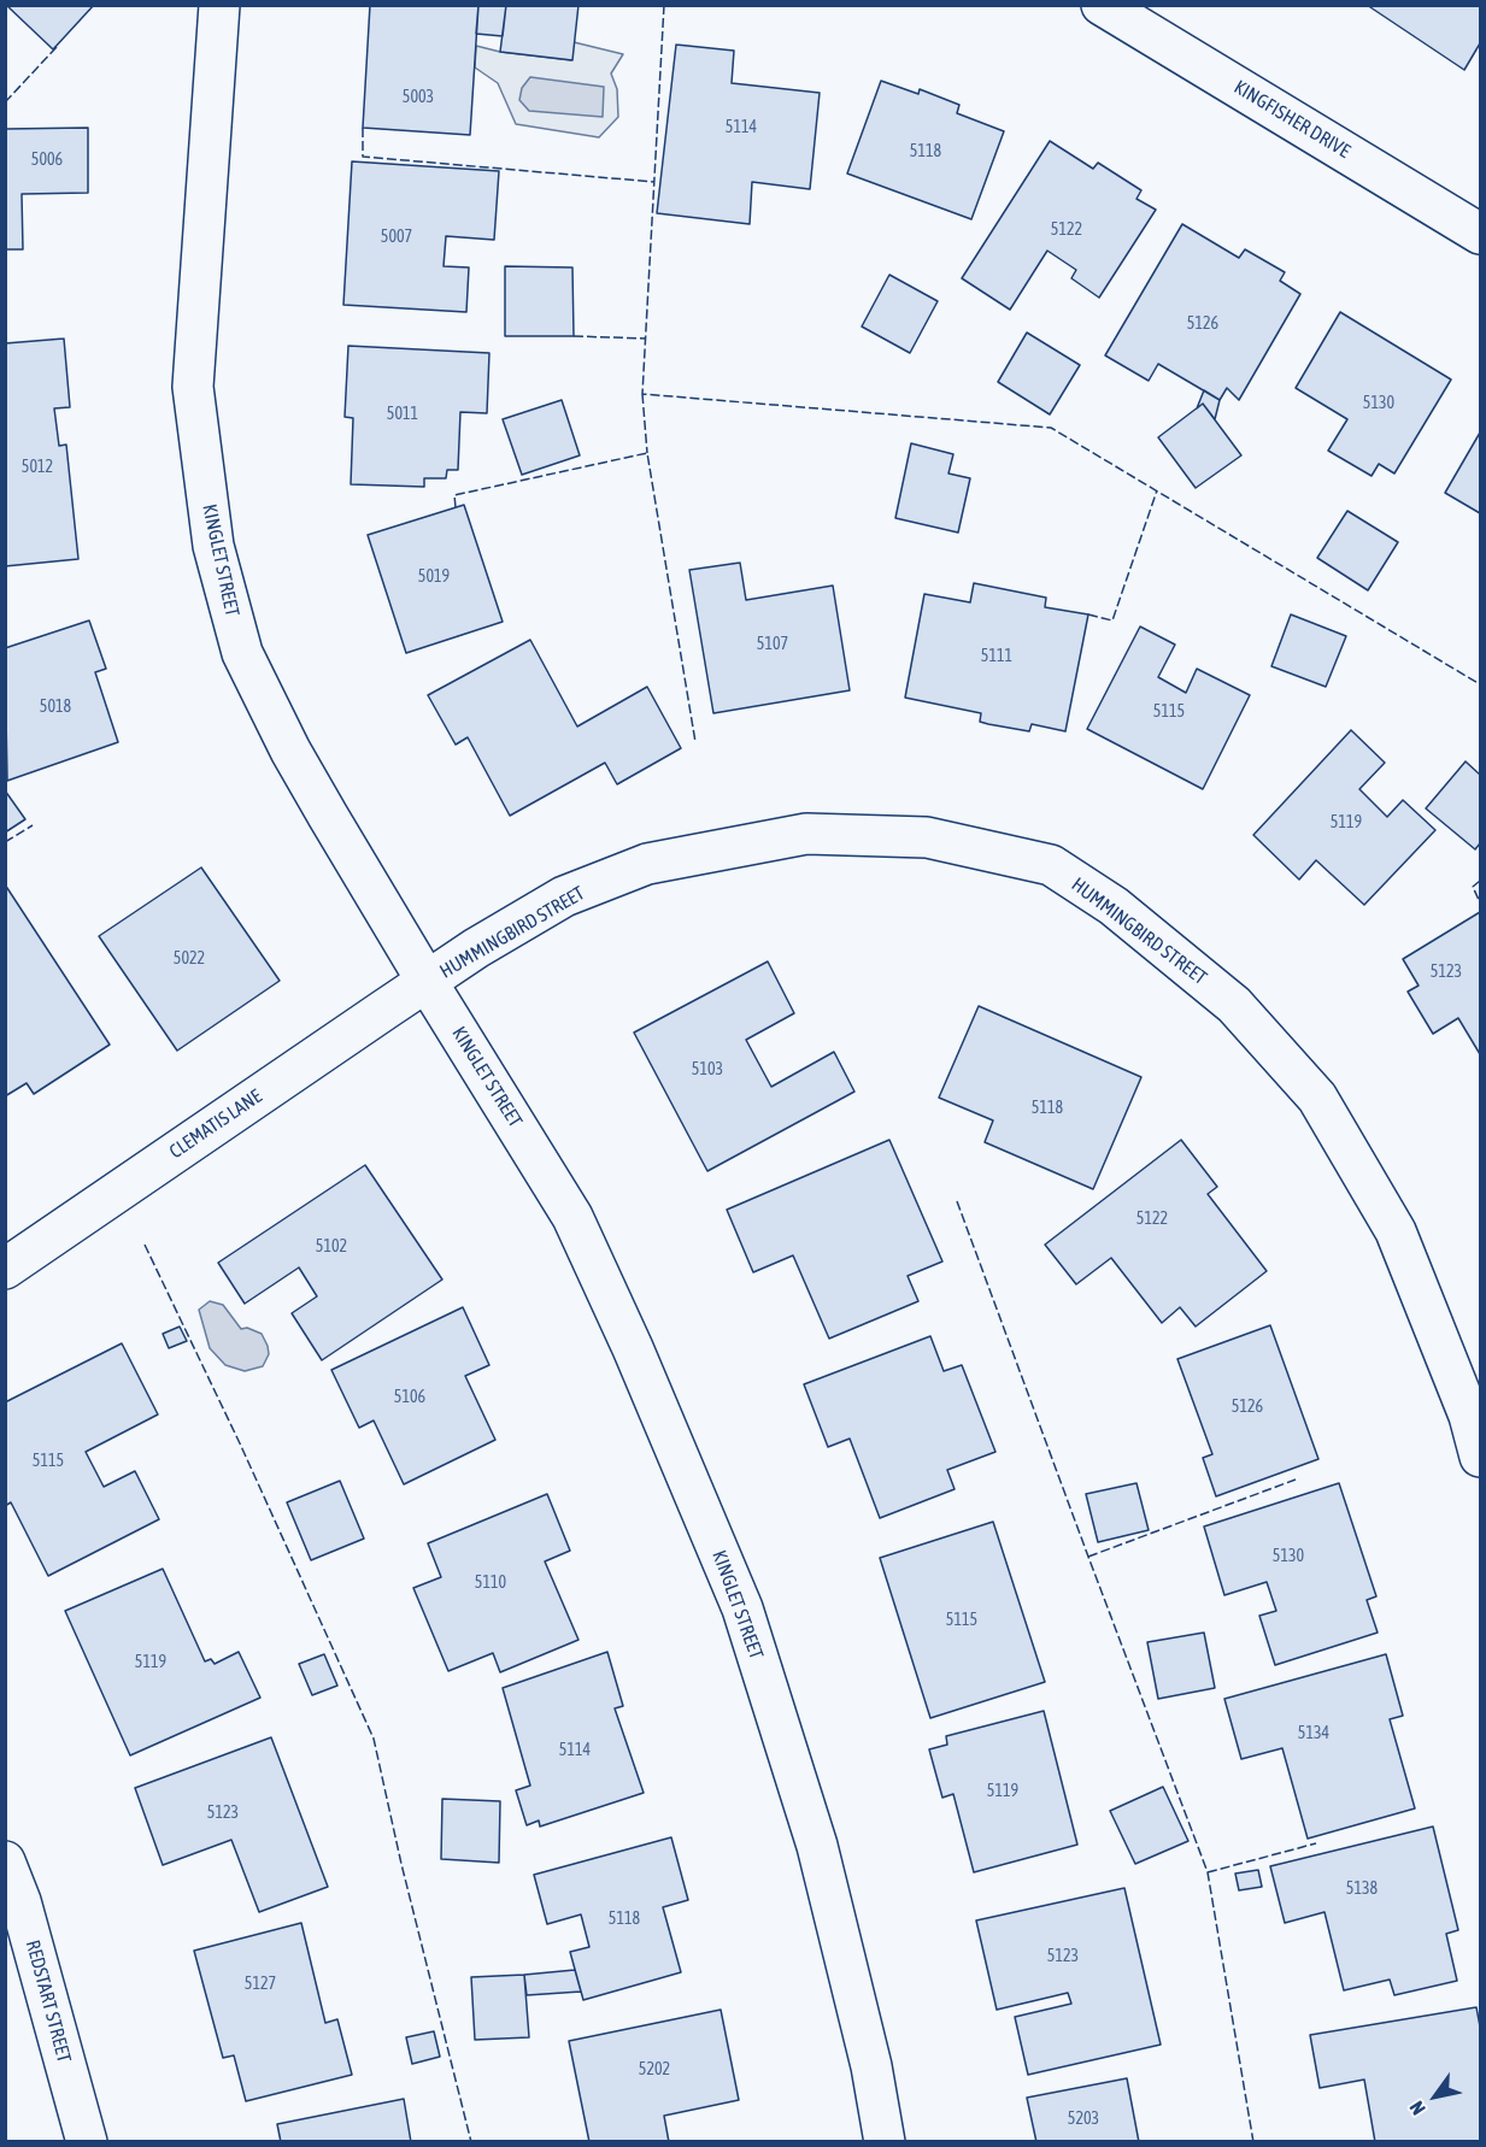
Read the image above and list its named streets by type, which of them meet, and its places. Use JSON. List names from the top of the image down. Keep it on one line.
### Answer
{"streets":{"street":["KINGFISHER DRIVE","KINGLET STREET","HUMMINGBIRD STREET","CLEMATIS LANE","REDSTART STREET"]},"crossings":[["KINGLET STREET","HUMMINGBIRD STREET"],["KINGLET STREET","CLEMATIS LANE"],["HUMMINGBIRD STREET","CLEMATIS LANE"]],"house_numbers":["5003","5114","5118","5006","5122","5007","5126","5130","5011","5012","5019","5107","5111","5018","5115","5119","5022","5123","5103","5118","5122","5102","5106","5126","5115","5130","5110","5115","5119","5134","5114","5119","5123","5138","5118","5123","5127","5202","5203"],"north":"bottom left"}
